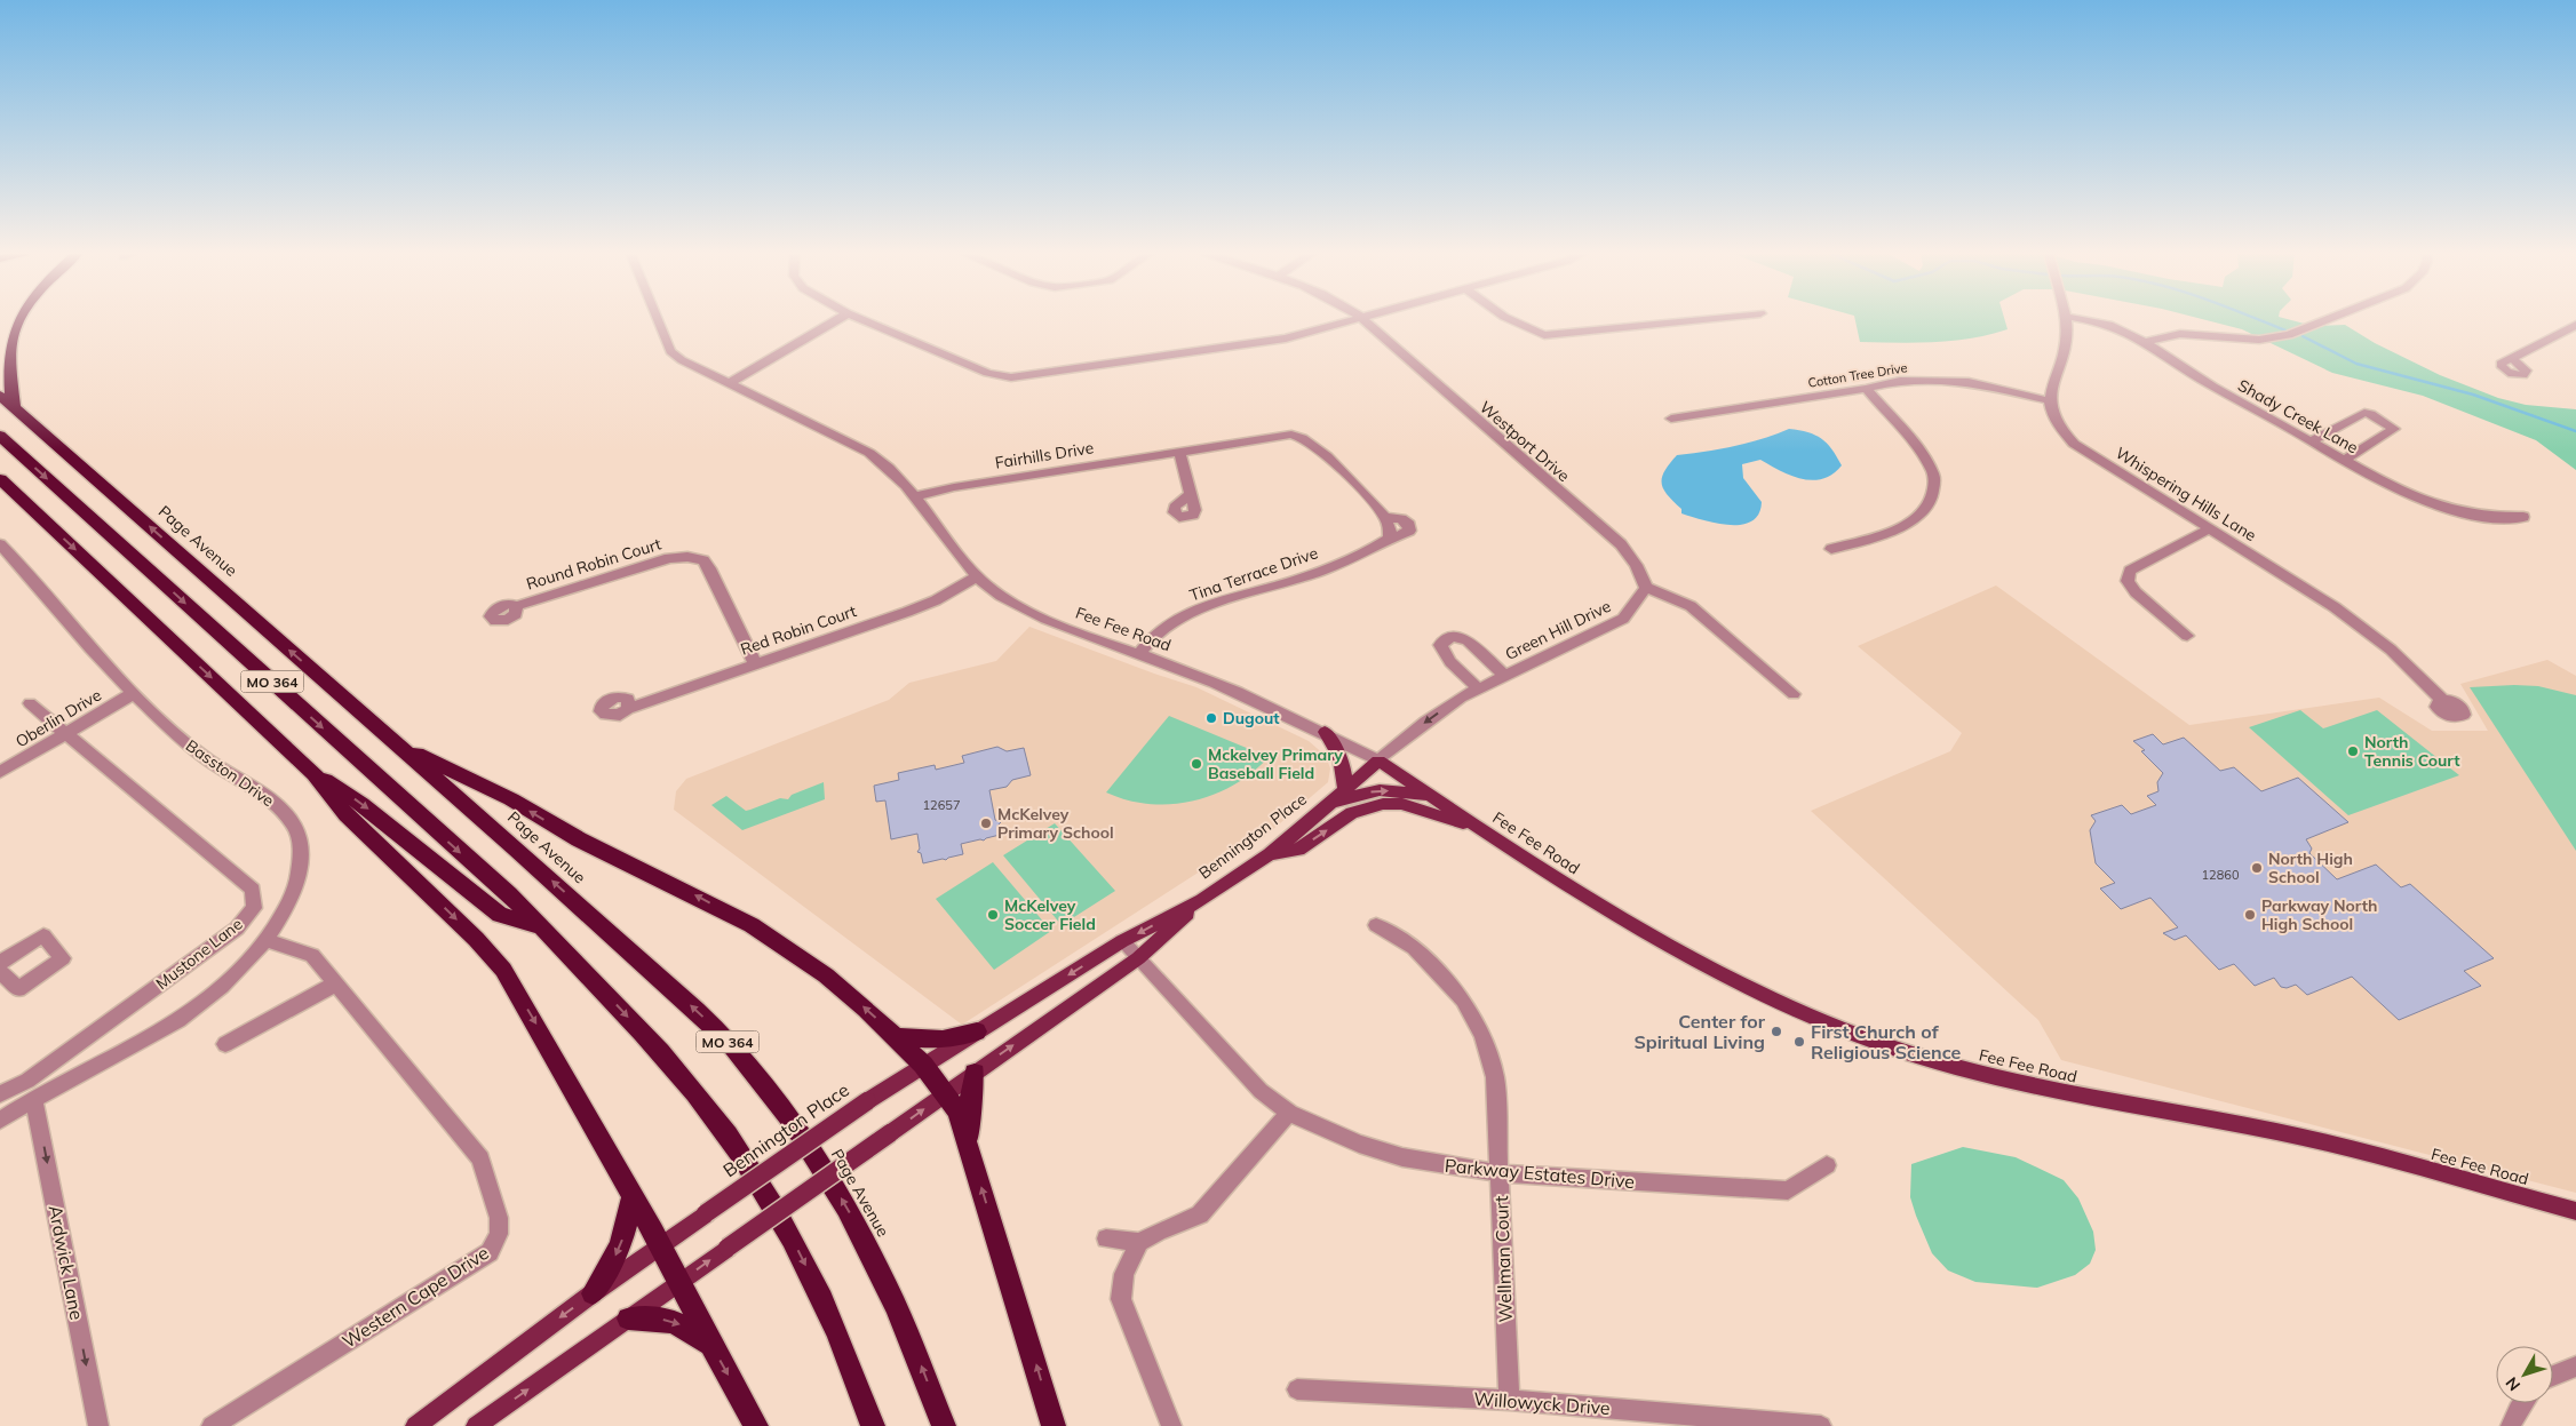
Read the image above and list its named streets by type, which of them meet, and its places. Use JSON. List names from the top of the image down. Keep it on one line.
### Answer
{"streets":{"highway":["Page Avenue","MO 364"],"main road":["Fee Fee Road","Bennington Place"],"street":["Cotton Tree Drive","Shady Creek Lane","Westport Drive","Fairhills Drive","Whispering Hills Lane","Round Robin Court","Tina Terrace Drive","Red Robin Court","Green Hill Drive","Oberlin Drive","Basston Drive","Mustone Lane","Parkway Estates Drive","Wellman Court","Ardwick Lane","Western Cape Drive","Willowyck Drive"]},"crossings":[["Cotton Tree Drive","Whispering Hills Lane"],["Westport Drive","Green Hill Drive"],["Fairhills Drive","Tina Terrace Drive"],["Fairhills Drive","Fee Fee Road"],["Round Robin Court","Red Robin Court"],["Tina Terrace Drive","Fee Fee Road"],["Fee Fee Road","Red Robin Court"],["Fee Fee Road","Green Hill Drive"],["Fee Fee Road","Bennington Place"],["Green Hill Drive","Bennington Place"],["Oberlin Drive","Basston Drive"],["Oberlin Drive","Mustone Lane"],["Basston Drive","Ardwick Lane"],["Basston Drive","Western Cape Drive"],["Bennington Place","Parkway Estates Drive"],["Parkway Estates Drive","Wellman Court"],["Wellman Court","Willowyck Drive"]],"one_way":["Ardwick Lane"],"places":["Dugout","North Tennis Court","Mckelvey Primary Baseball Field","McKelvey Primary School","North High School","McKelvey Soccer Field","Parkway North High School","Center for Spiritual Living","First Church of Religious Science"],"house_numbers":["12657","12860"],"north":"bottom left"}
